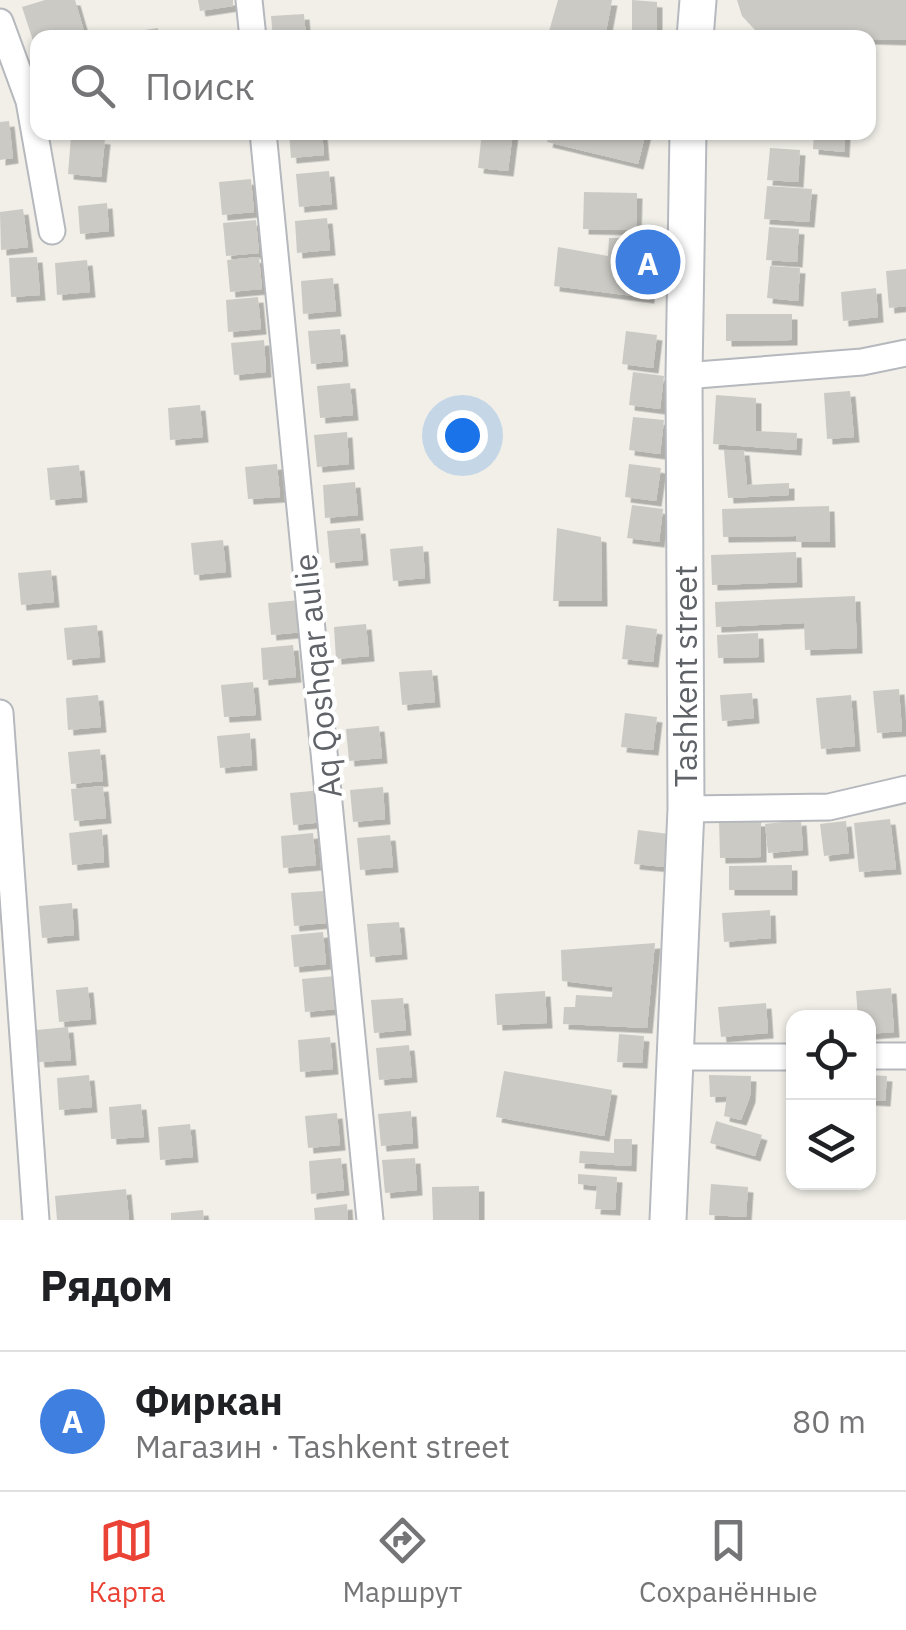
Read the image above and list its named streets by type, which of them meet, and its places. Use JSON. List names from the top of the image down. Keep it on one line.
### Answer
{"streets":{"main road":["Tashkent street"],"street":["Aq Qoshqar aulie"]},"page":{"search":"Поиск","pins":"A","heading":"Рядом","list":[{"mark":"A","name":"Фиркан","note":"Магазин · Tashkent street","value":"80 m"}],"nav":["Карта","Маршрут","Сохранённые"]}}
